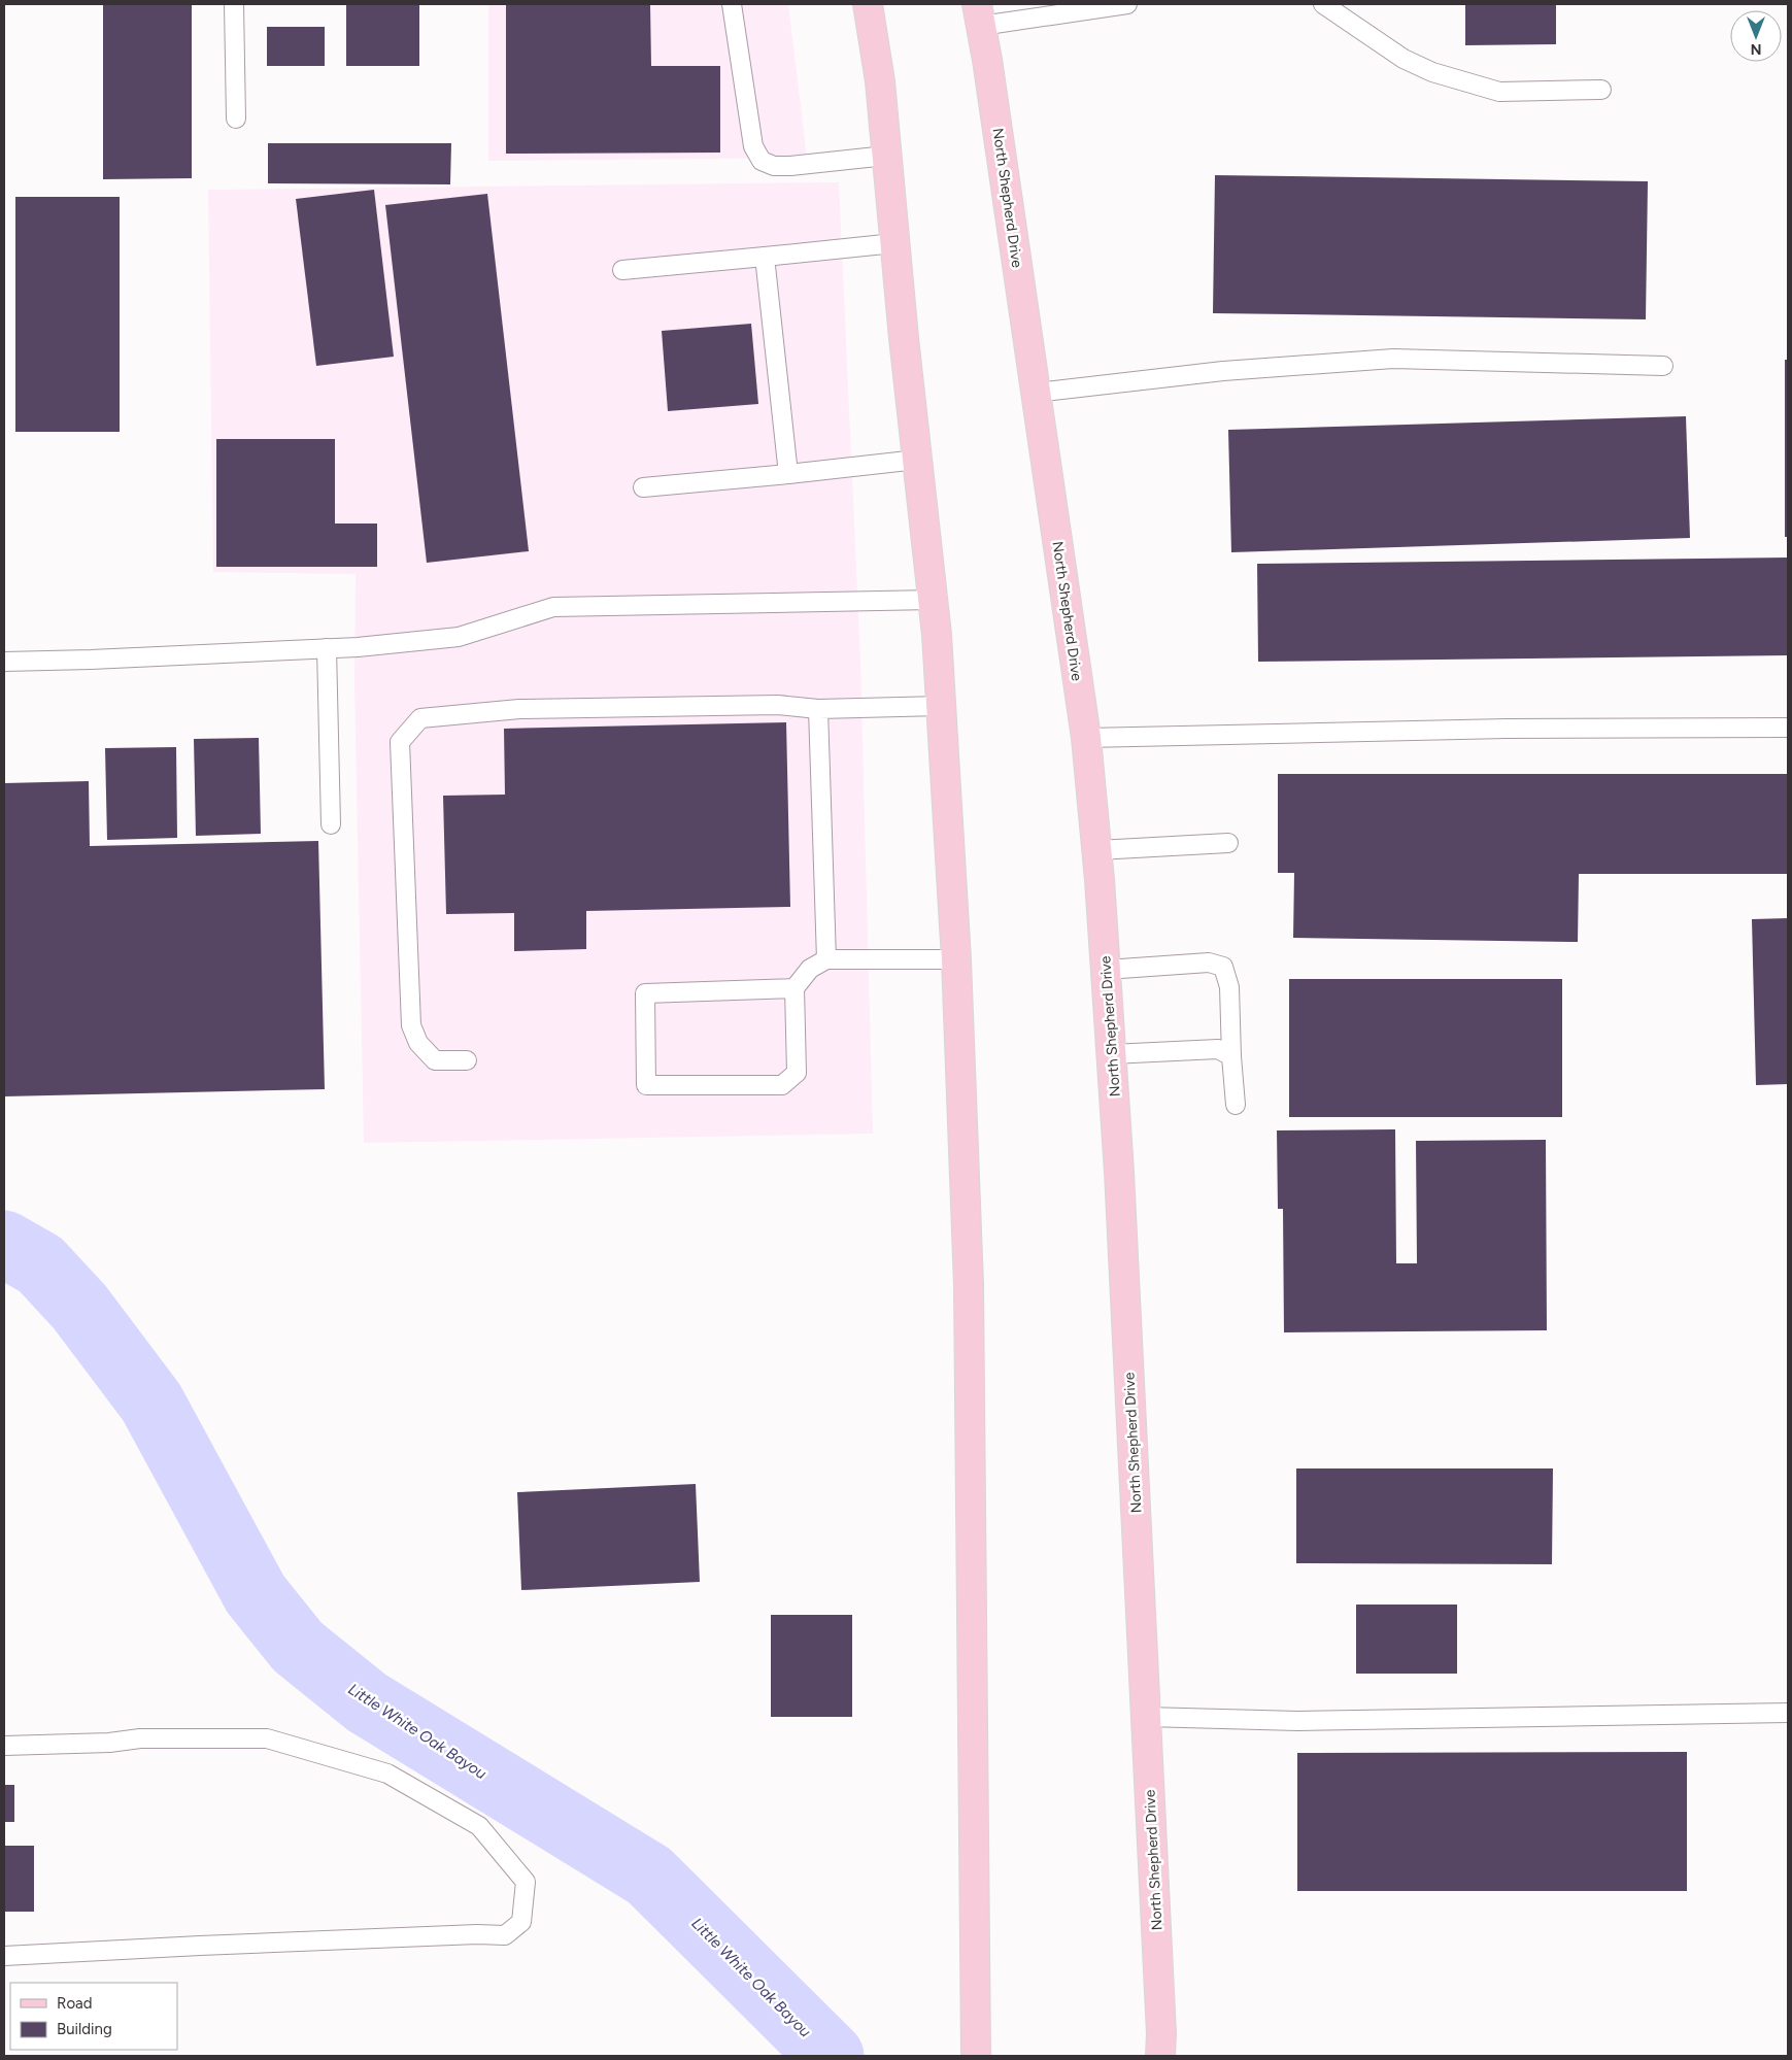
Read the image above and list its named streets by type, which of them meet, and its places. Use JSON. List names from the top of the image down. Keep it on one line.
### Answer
{"streets":{"main road":["North Shepherd Drive"]},"water":["Little White Oak Bayou"],"legend":["Road","Building"],"north":"bottom"}
